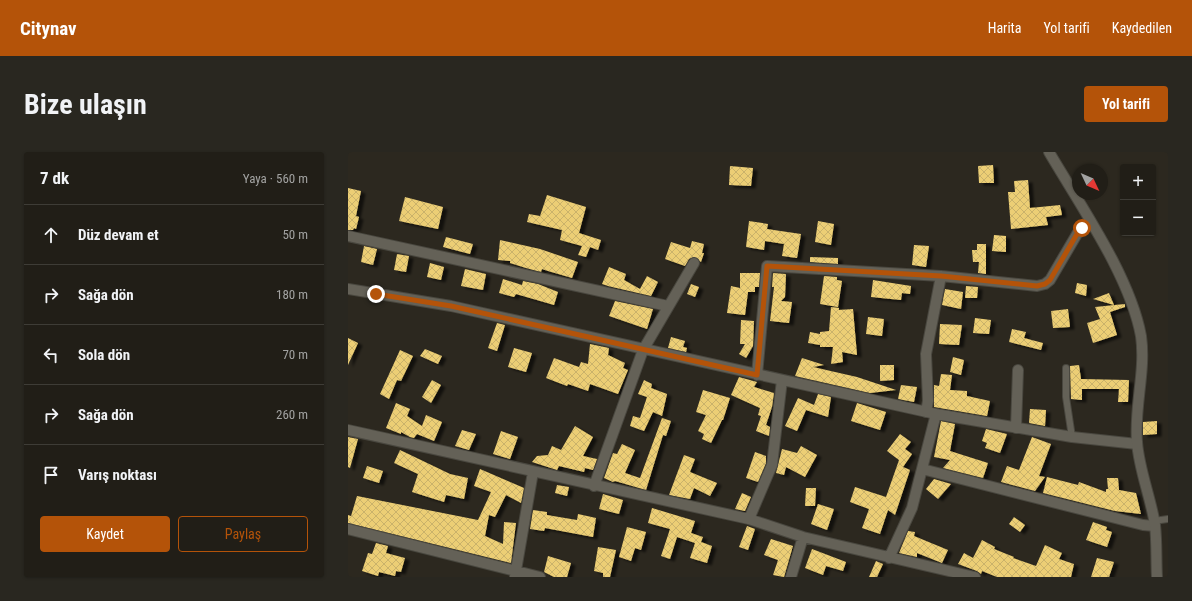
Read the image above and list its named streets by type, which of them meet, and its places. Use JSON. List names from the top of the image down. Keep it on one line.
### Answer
{"north":"bottom right","page":{"header":"Citynav","nav":["Harita","Yol tarifi","Kaydedilen"],"buttons":["Yol tarifi",["Kaydet","Paylaş"]],"title":"Bize ulaşın","heading":["7 dk","Yaya · 560 m"],"map_buttons":["+","−"],"list":[["Düz devam et","50 m"],["Sağa dön","180 m"],["Sola dön","70 m"],["Sağa dön","260 m"],"Varış noktası"]}}
